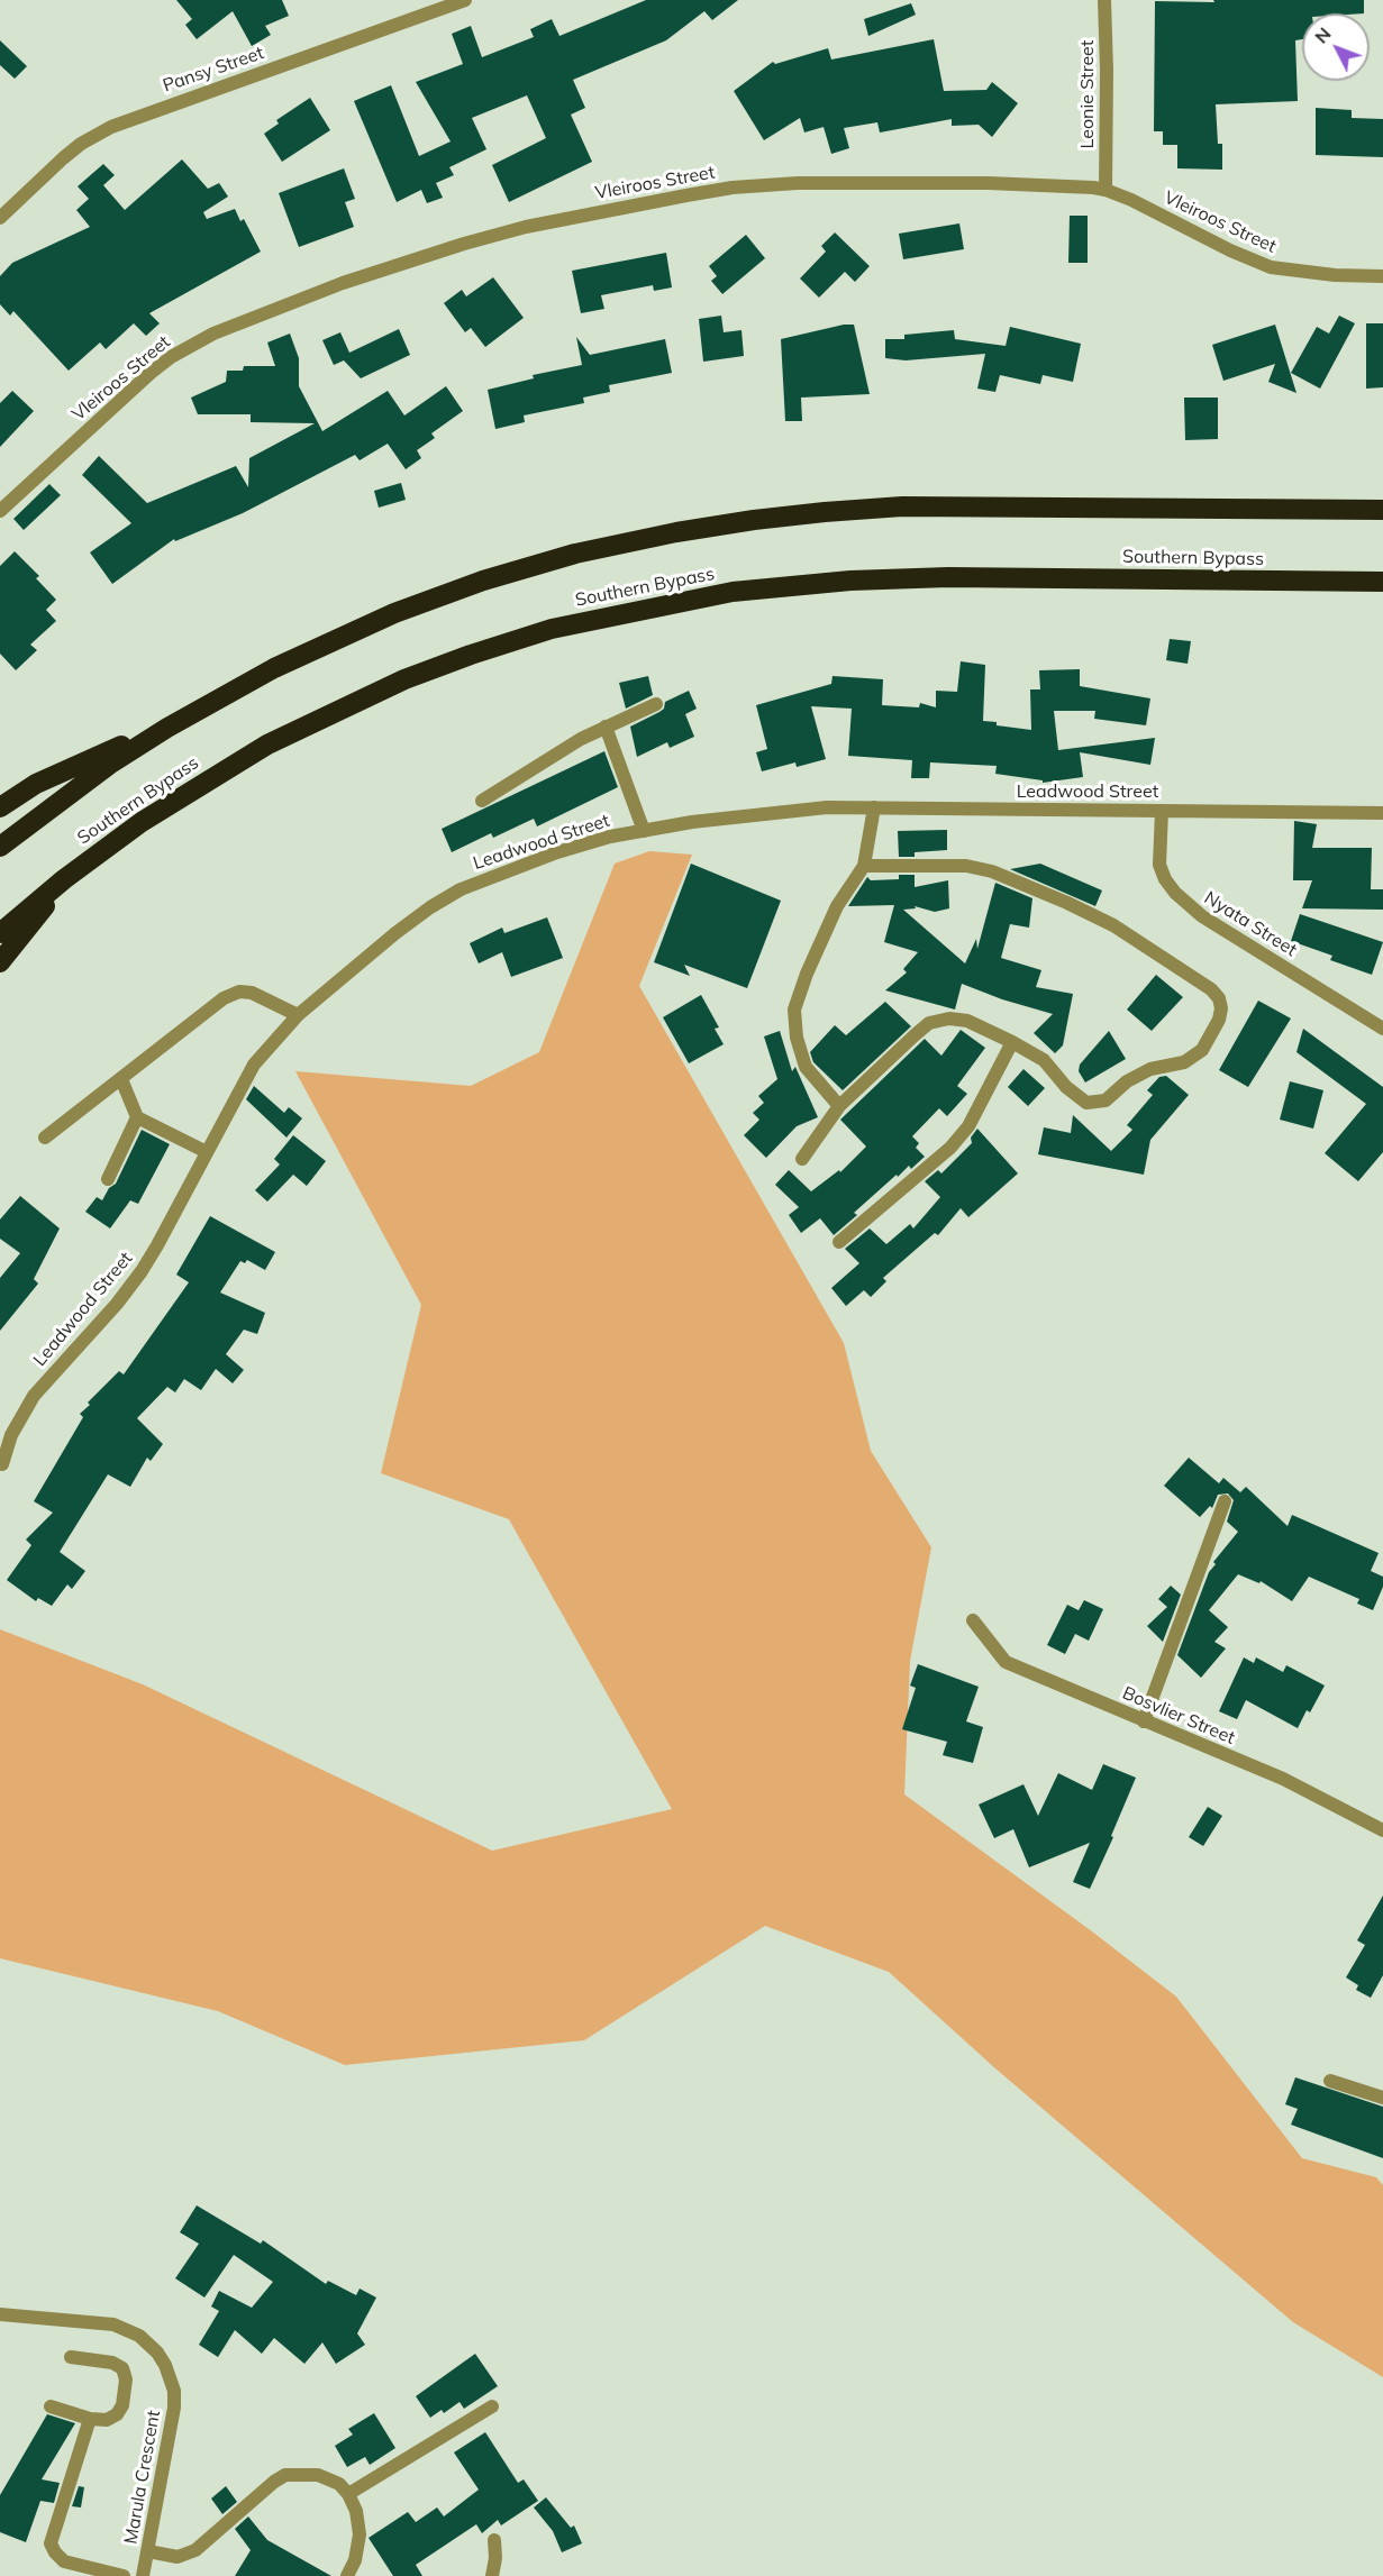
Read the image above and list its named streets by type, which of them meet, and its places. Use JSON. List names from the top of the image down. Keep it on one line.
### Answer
{"streets":{"highway":["Southern Bypass"],"street":["Pansy Street","Leonie Street","Vleiroos Street","Leadwood Street","Nyata Street","Bosvlier Street","Marula Crescent"]},"crossings":[["Leonie Street","Vleiroos Street"],["Leadwood Street","Nyata Street"]],"north":"top left"}
